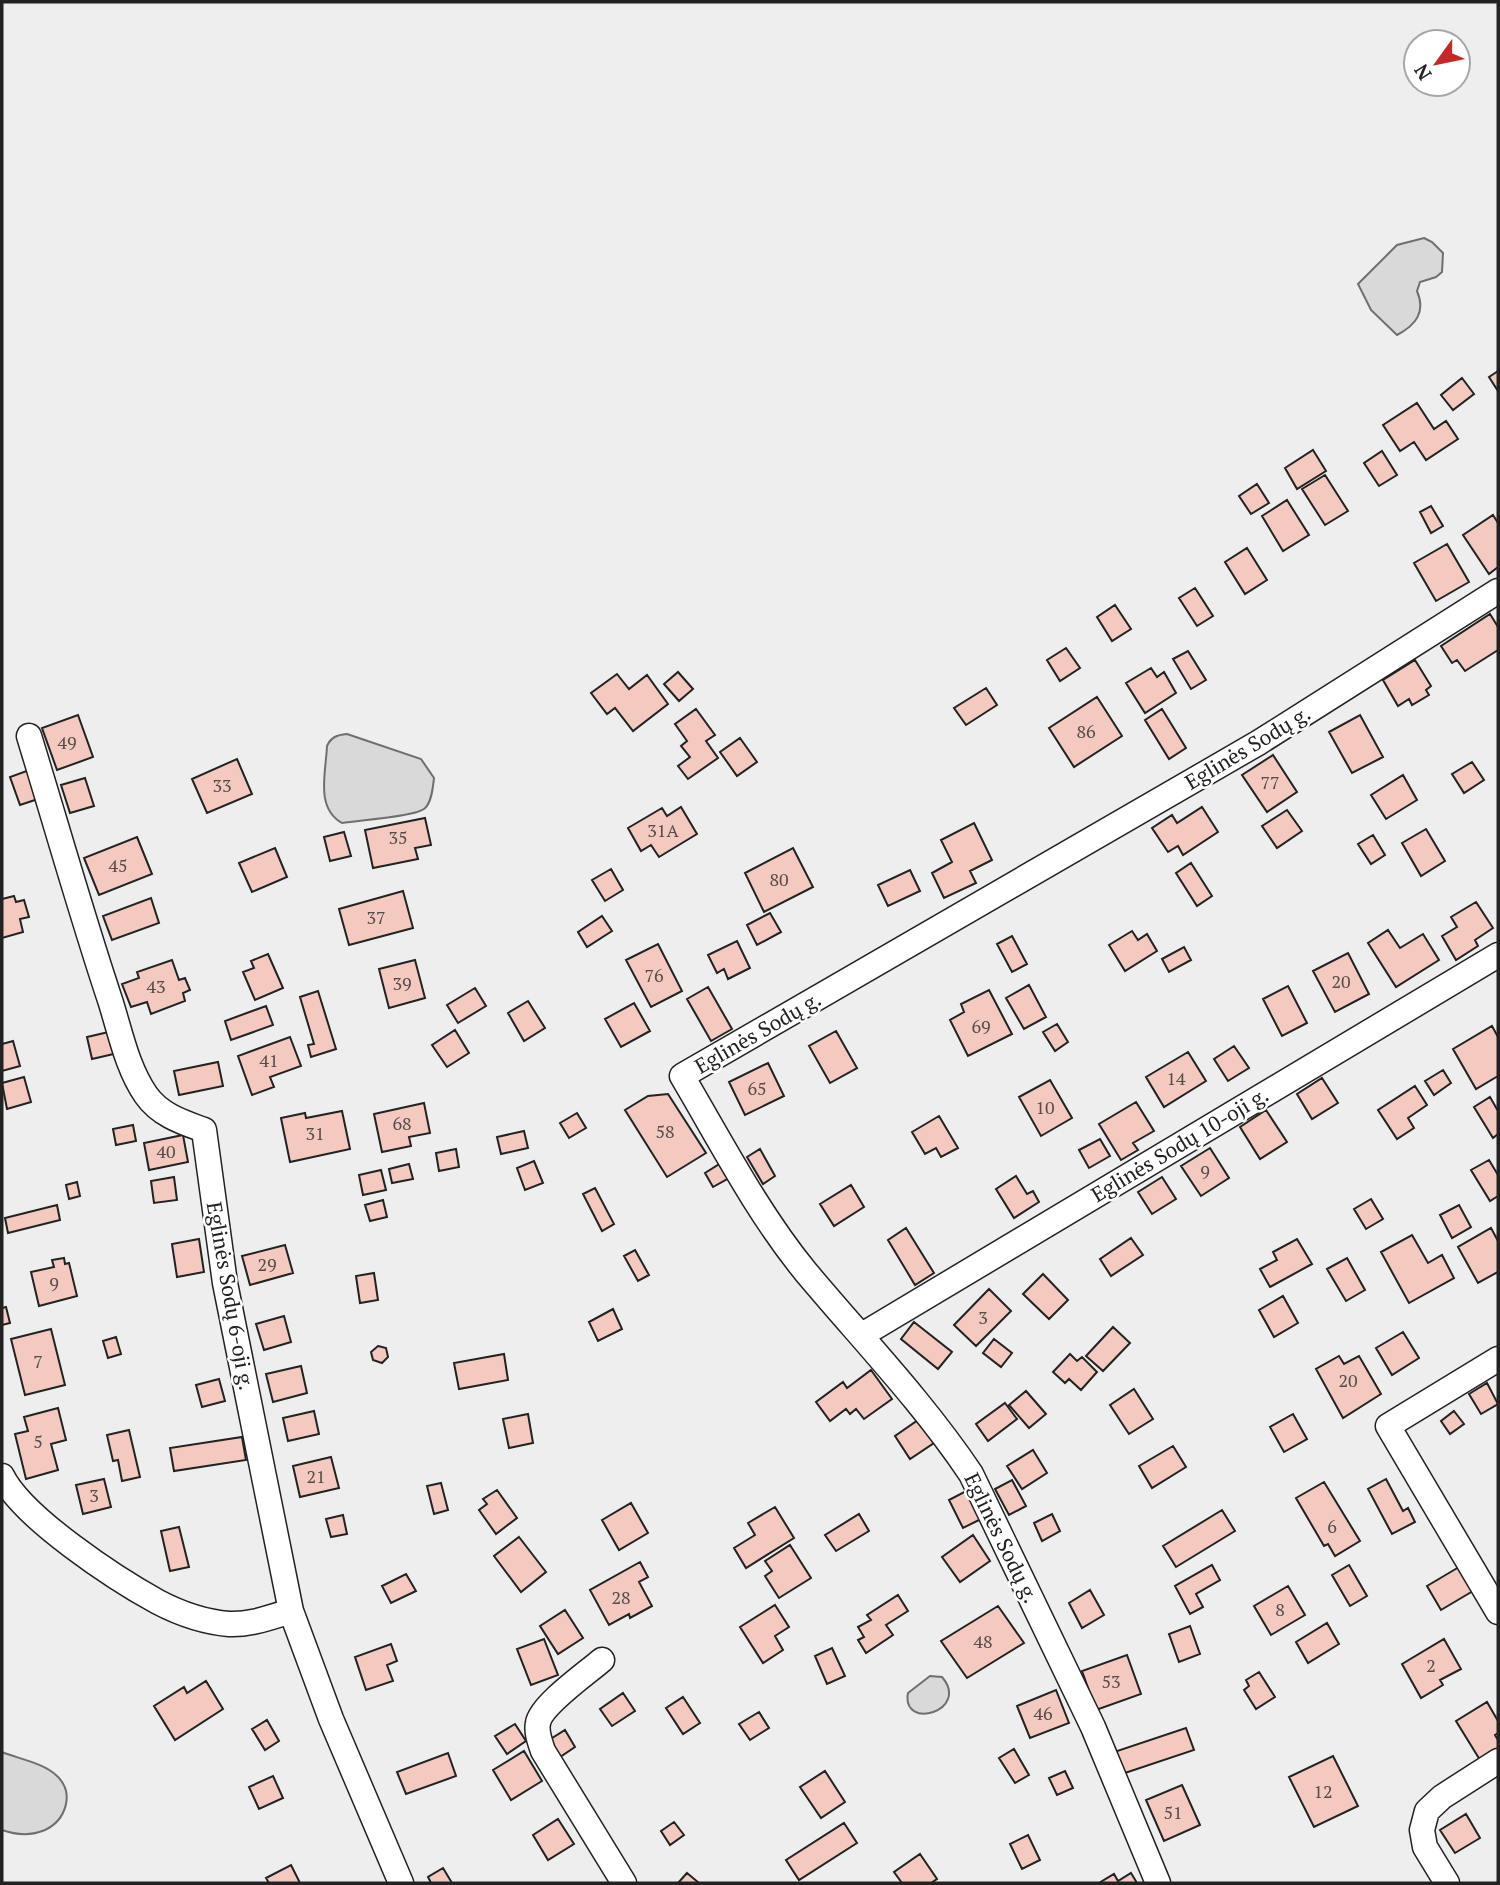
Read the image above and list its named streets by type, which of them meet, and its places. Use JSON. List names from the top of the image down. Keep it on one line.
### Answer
{"streets":{"street":["Eglinės Sodų g.","Eglinės Sodų 10-oji g.","Eglinės Sodų 6-oji g."]},"crossings":[["Eglinės Sodų g.","Eglinės Sodų 10-oji g."]],"house_numbers":["86","49","77","33","31A","35","45","80","37","76","20","39","43","69","41","14","65","10","68","58","31","40","9","29","9","3","7","20","5","21","3","6","28","8","48","2","53","46","12","51"],"north":"bottom left"}
